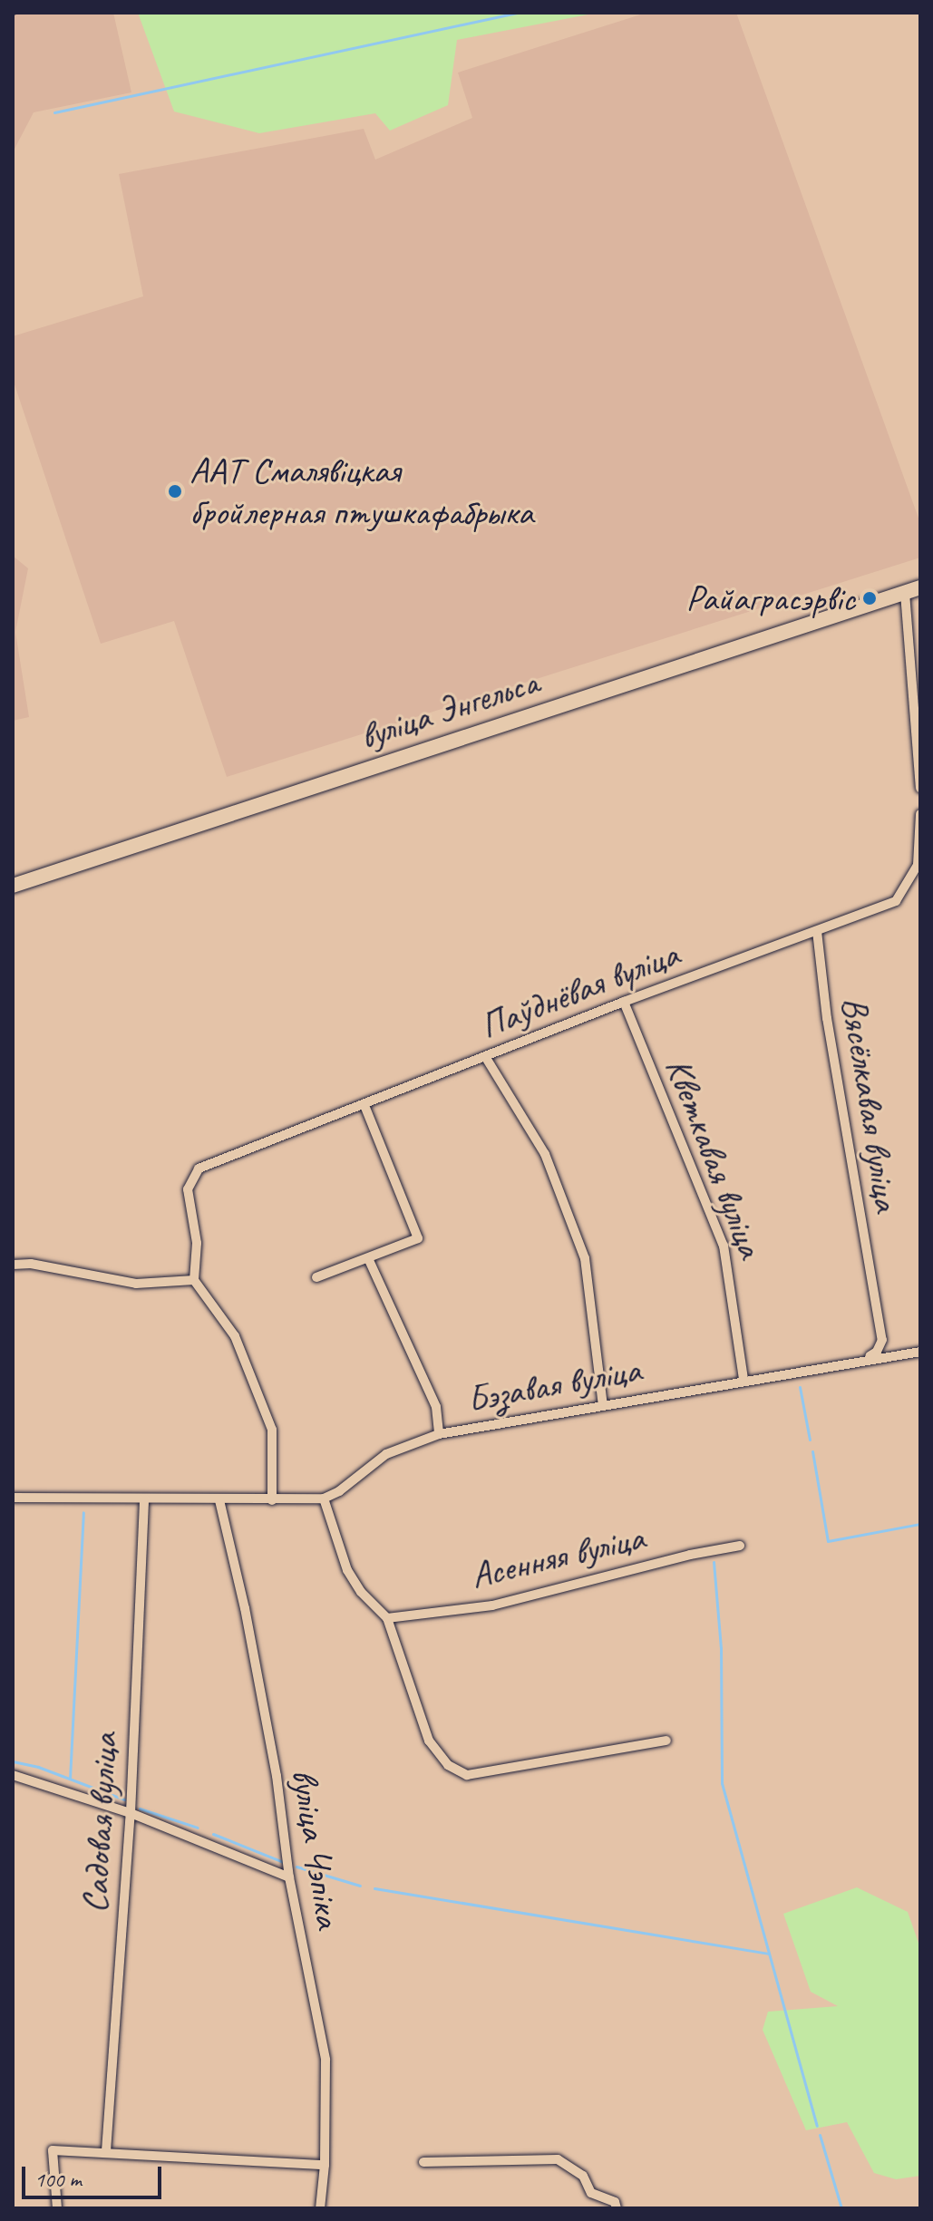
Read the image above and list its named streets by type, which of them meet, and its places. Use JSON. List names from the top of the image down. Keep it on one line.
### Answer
{"streets":{"main road":["вуліца Энгельса"],"street":["Паўднёвая вуліца","Вясёлкавая вуліца","Кветкавая вуліца","Бэзавая вуліца","Асенняя вуліца","Садовая вуліца","вуліца Чэпіка"]},"crossings":[["Паўднёвая вуліца","Вясёлкавая вуліца"],["Паўднёвая вуліца","Кветкавая вуліца"],["Вясёлкавая вуліца","Бэзавая вуліца"],["Кветкавая вуліца","Бэзавая вуліца"]],"places":["ААТ Смалявіцкая бройлерная птушкафабрыка","Райаграсэрвіс"],"scale_bar":"100 m"}
